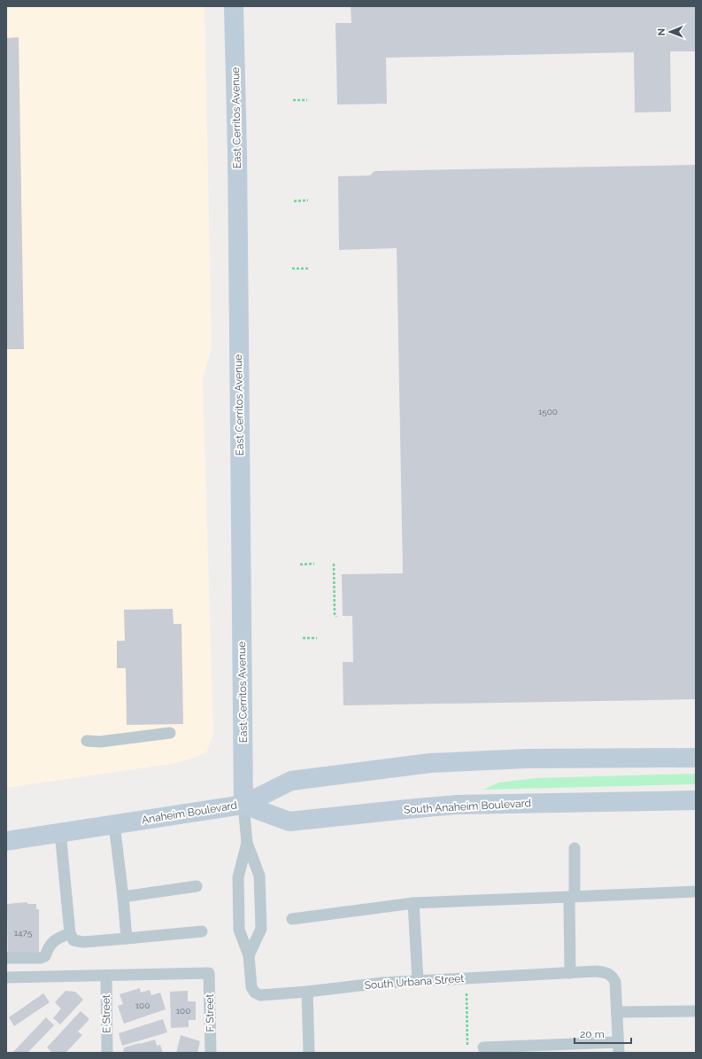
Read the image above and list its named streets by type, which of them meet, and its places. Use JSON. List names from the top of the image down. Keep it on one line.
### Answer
{"streets":{"main road":["East Cerritos Avenue","South Anaheim Boulevard","Anaheim Boulevard"],"lane":["South Urbana Street","F Street","E Street"]},"crossings":[["East Cerritos Avenue","South Anaheim Boulevard"],["East Cerritos Avenue","Anaheim Boulevard"],["South Anaheim Boulevard","Anaheim Boulevard"],["F Street","E Street"]],"house_numbers":["1500","1475","100","100"],"scale_bar":"20 m","north":"left"}
